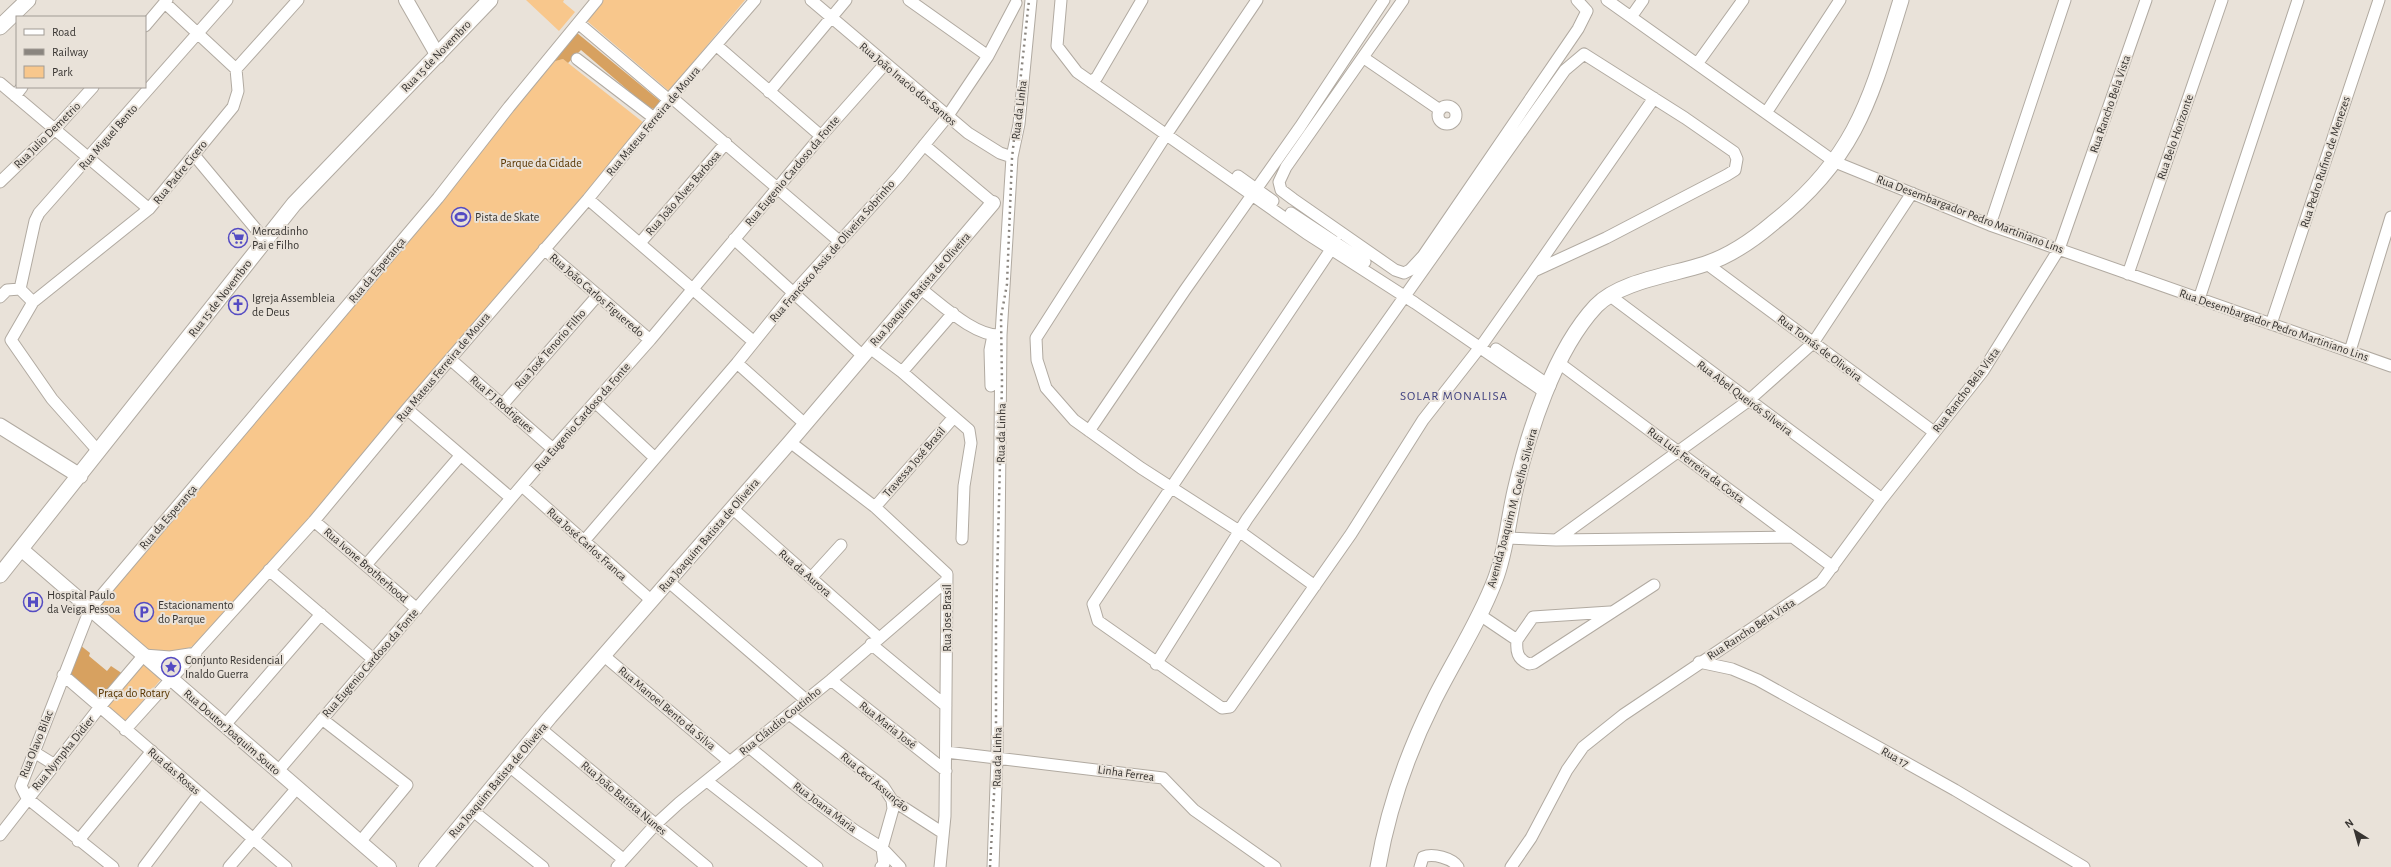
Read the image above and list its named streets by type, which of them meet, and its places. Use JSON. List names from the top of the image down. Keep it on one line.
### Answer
{"streets":{"main road":["Rua 15 de Novembro","Avenida Joaquim M. Coelho Silveira"],"street":["Rua João Inacio dos Santos","Rua Rancho Bela Vista","Rua da Linha","Rua Mateus Ferreira de Moura","Rua Julio Demetrio","Rua Miguel Bento","Rua Belo Horizonte","Rua Pedro Rufino de Menezes","Rua Eugenio Cardoso da Fonte","Rua Padre Cicero","Rua João Alves Barbosa","Rua Desembargador Pedro Martiniano Lins","Rua Francisco Assis de Oliveira Sobrinho","Rua da Esperança","Rua Joaquim Batista de Oliveira","Rua João Carlos Figueredo","Rua Tomás de Oliveira","Rua José Tenorio Filho","Rua Abel Queirós Silveira","Rua F J Rodrigues","Travessa José Brasil","Rua Luís Ferreira da Costa","Rua José Carlos Franca","Rua Ivone Brotherhood","Rua da Aurora","Rua Jose Brasil","Rua Manoel Bento da Silva","Rua Cláudio Coutinho","Rua Maria José","Rua Doutor Joaquim Souto","Rua Olavo Bilac","Rua Nympha Didier","Rua 17","Rua das Rosas","Linha Ferrea","Rua Ceci Assunção","Rua João Batista Nunes","Rua Joana Maria"]},"crossings":[["Rua 15 de Novembro","Rua Doutor Joaquim Souto"],["Rua João Inacio dos Santos","Rua da Linha"],["Rua João Inacio dos Santos","Rua Eugenio Cardoso da Fonte"],["Rua João Inacio dos Santos","Rua Francisco Assis de Oliveira Sobrinho"],["Rua Rancho Bela Vista","Rua Desembargador Pedro Martiniano Lins"],["Rua Rancho Bela Vista","Rua Tomás de Oliveira"],["Rua Rancho Bela Vista","Rua Abel Queirós Silveira"],["Rua Rancho Bela Vista","Rua Luís Ferreira da Costa"],["Rua Rancho Bela Vista","Rua 17"],["Rua da Linha","Linha Ferrea"],["Rua Mateus Ferreira de Moura","Rua João Carlos Figueredo"],["Rua Mateus Ferreira de Moura","Rua F J Rodrigues"],["Rua Mateus Ferreira de Moura","Rua Ivone Brotherhood"],["Rua Mateus Ferreira de Moura","Rua Doutor Joaquim Souto"],["Rua Mateus Ferreira de Moura","Rua das Rosas"],["Rua Belo Horizonte","Rua Desembargador Pedro Martiniano Lins"],["Rua Pedro Rufino de Menezes","Rua Desembargador Pedro Martiniano Lins"],["Rua Eugenio Cardoso da Fonte","Rua João Carlos Figueredo"],["Rua Eugenio Cardoso da Fonte","Rua F J Rodrigues"],["Rua Eugenio Cardoso da Fonte","Rua José Carlos Franca"],["Rua Eugenio Cardoso da Fonte","Rua Ivone Brotherhood"],["Rua Eugenio Cardoso da Fonte","Rua Doutor Joaquim Souto"],["Rua Desembargador Pedro Martiniano Lins","Avenida Joaquim M. Coelho Silveira"],["Rua Francisco Assis de Oliveira Sobrinho","Rua José Carlos Franca"],["Rua da Esperança","Rua Doutor Joaquim Souto"],["Rua da Esperança","Rua Olavo Bilac"],["Rua Joaquim Batista de Oliveira","Rua José Carlos Franca"],["Rua Joaquim Batista de Oliveira","Rua da Aurora"],["Rua Joaquim Batista de Oliveira","Rua Jose Brasil"],["Rua Joaquim Batista de Oliveira","Rua Manoel Bento da Silva"],["Rua Joaquim Batista de Oliveira","Rua João Batista Nunes"],["Rua João Carlos Figueredo","Rua José Tenorio Filho"],["Rua Tomás de Oliveira","Avenida Joaquim M. Coelho Silveira"],["Rua José Tenorio Filho","Rua F J Rodrigues"],["Rua Abel Queirós Silveira","Avenida Joaquim M. Coelho Silveira"],["Travessa José Brasil","Rua Jose Brasil"],["Rua Luís Ferreira da Costa","Avenida Joaquim M. Coelho Silveira"],["Rua da Aurora","Rua Jose Brasil"],["Rua da Aurora","Rua Cláudio Coutinho"],["Rua Jose Brasil","Rua Cláudio Coutinho"],["Rua Jose Brasil","Rua Maria José"],["Rua Jose Brasil","Linha Ferrea"],["Rua Jose Brasil","Rua Ceci Assunção"],["Rua Manoel Bento da Silva","Rua Cláudio Coutinho"],["Rua Cláudio Coutinho","Rua Maria José"],["Rua Cláudio Coutinho","Rua Ceci Assunção"],["Rua Cláudio Coutinho","Rua João Batista Nunes"],["Rua Cláudio Coutinho","Rua Joana Maria"],["Rua Doutor Joaquim Souto","Rua Olavo Bilac"],["Rua Doutor Joaquim Souto","Rua Nympha Didier"],["Rua Olavo Bilac","Rua Nympha Didier"],["Rua Olavo Bilac","Rua das Rosas"],["Rua Nympha Didier","Rua das Rosas"]],"districts":["SOLAR MONALISA"],"parks":["Parque da Cidade","Praça do Rotary"],"places":{"sports":["Pista de Skate"],"supermarket":["Mercadinho Pai e Filho"],"church":["Igreja Assembleia de Deus"],"hospital":["Hospital Paulo da Veiga Pessoa"],"parking":["Estacionamento do Parque"],"place":["Conjunto Residencial Inaldo Guerra"]},"legend":["Road","Railway","Park"],"north":"top left"}
